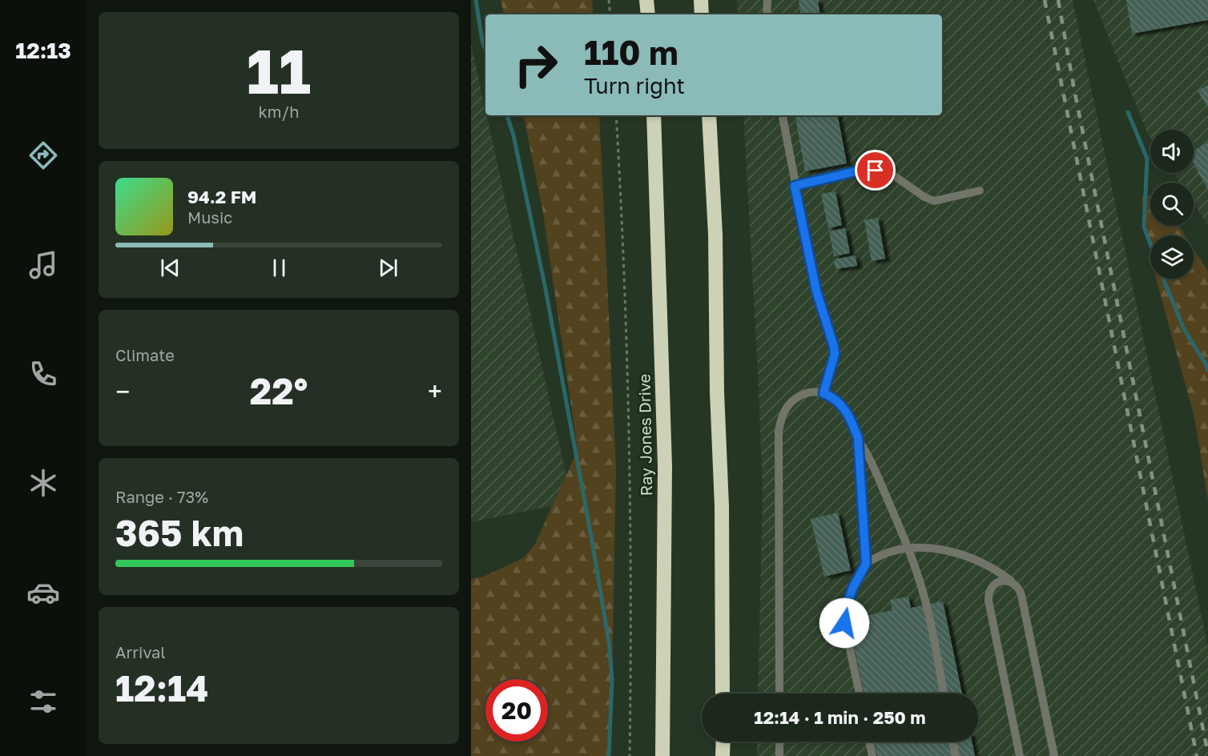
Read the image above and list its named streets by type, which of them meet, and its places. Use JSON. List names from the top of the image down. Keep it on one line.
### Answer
{"streets":{"highway":["Ray Jones Drive"]},"page":{"tabs":"12:13","tile":[["11","km/h"],"Climate",["Range · 73%","365 km"],["Arrival","12:14"]],"turn":["110 m","Turn right"],"song":["94.2 FM","Music"],"heat":["−","22°","+"],"limit":"20","trip":"12:14 · 1 min · 250 m"}}
